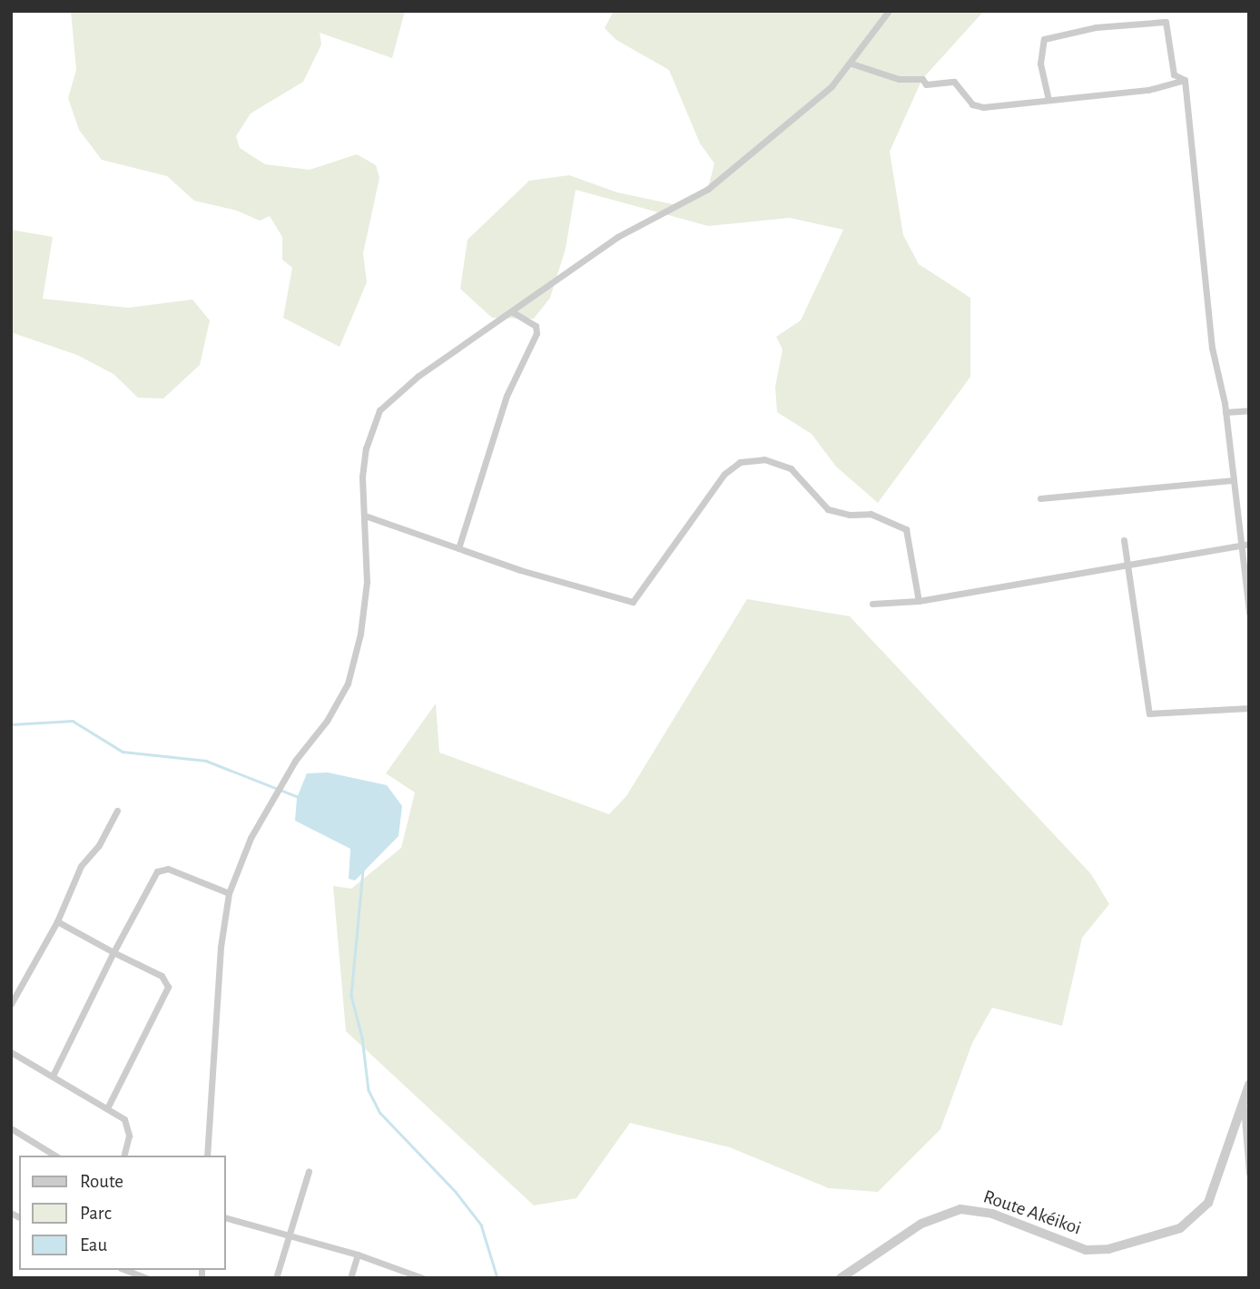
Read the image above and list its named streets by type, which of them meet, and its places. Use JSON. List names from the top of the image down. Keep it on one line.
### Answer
{"streets":{"street":["Route Akéikoi"]},"legend":["Route","Parc","Eau"]}
